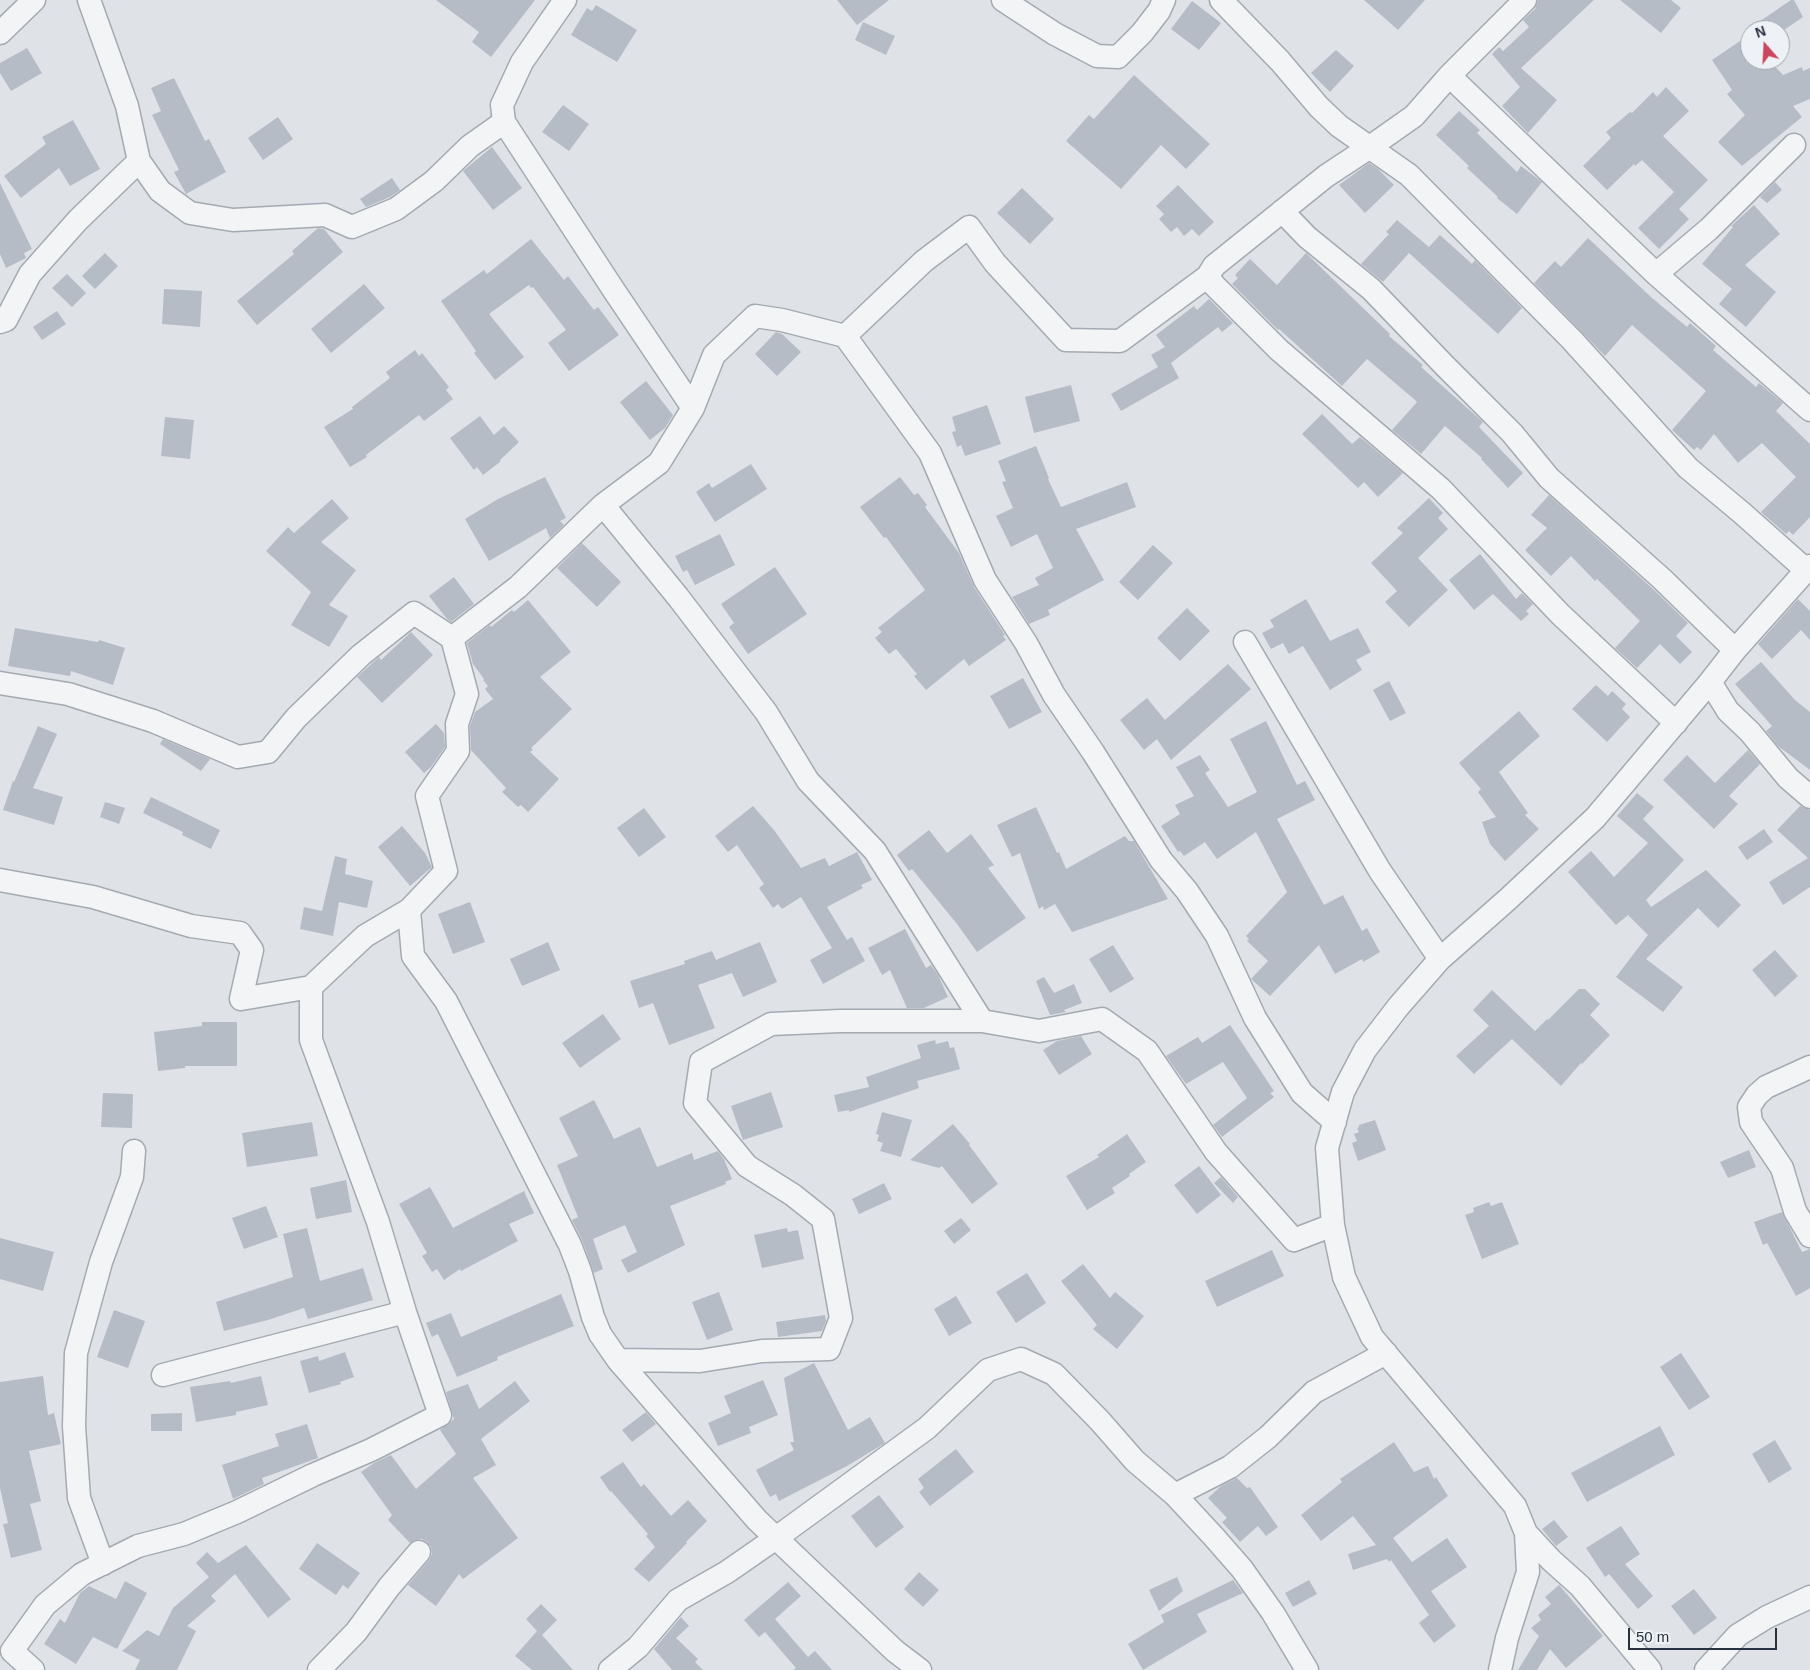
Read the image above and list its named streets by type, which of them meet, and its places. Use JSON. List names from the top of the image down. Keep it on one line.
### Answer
{"scale_bar":"50 m","north":"top"}
